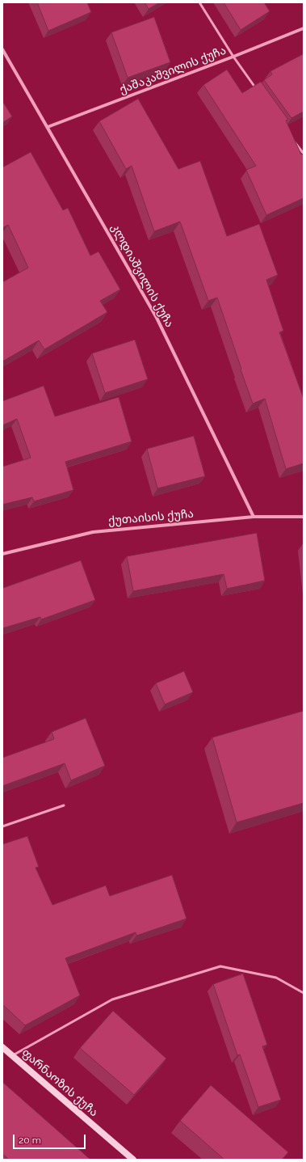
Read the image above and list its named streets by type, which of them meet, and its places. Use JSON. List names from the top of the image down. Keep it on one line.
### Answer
{"streets":{"street":["ქაშაკაშვილის ქუჩა","კლდიაშვილის ქუჩა","ქუთაისის ქუჩა","ფარნაოზის ქუჩა"]},"crossings":[["ქაშაკაშვილის ქუჩა","კლდიაშვილის ქუჩა"],["კლდიაშვილის ქუჩა","ქუთაისის ქუჩა"]],"scale_bar":"20 m"}
